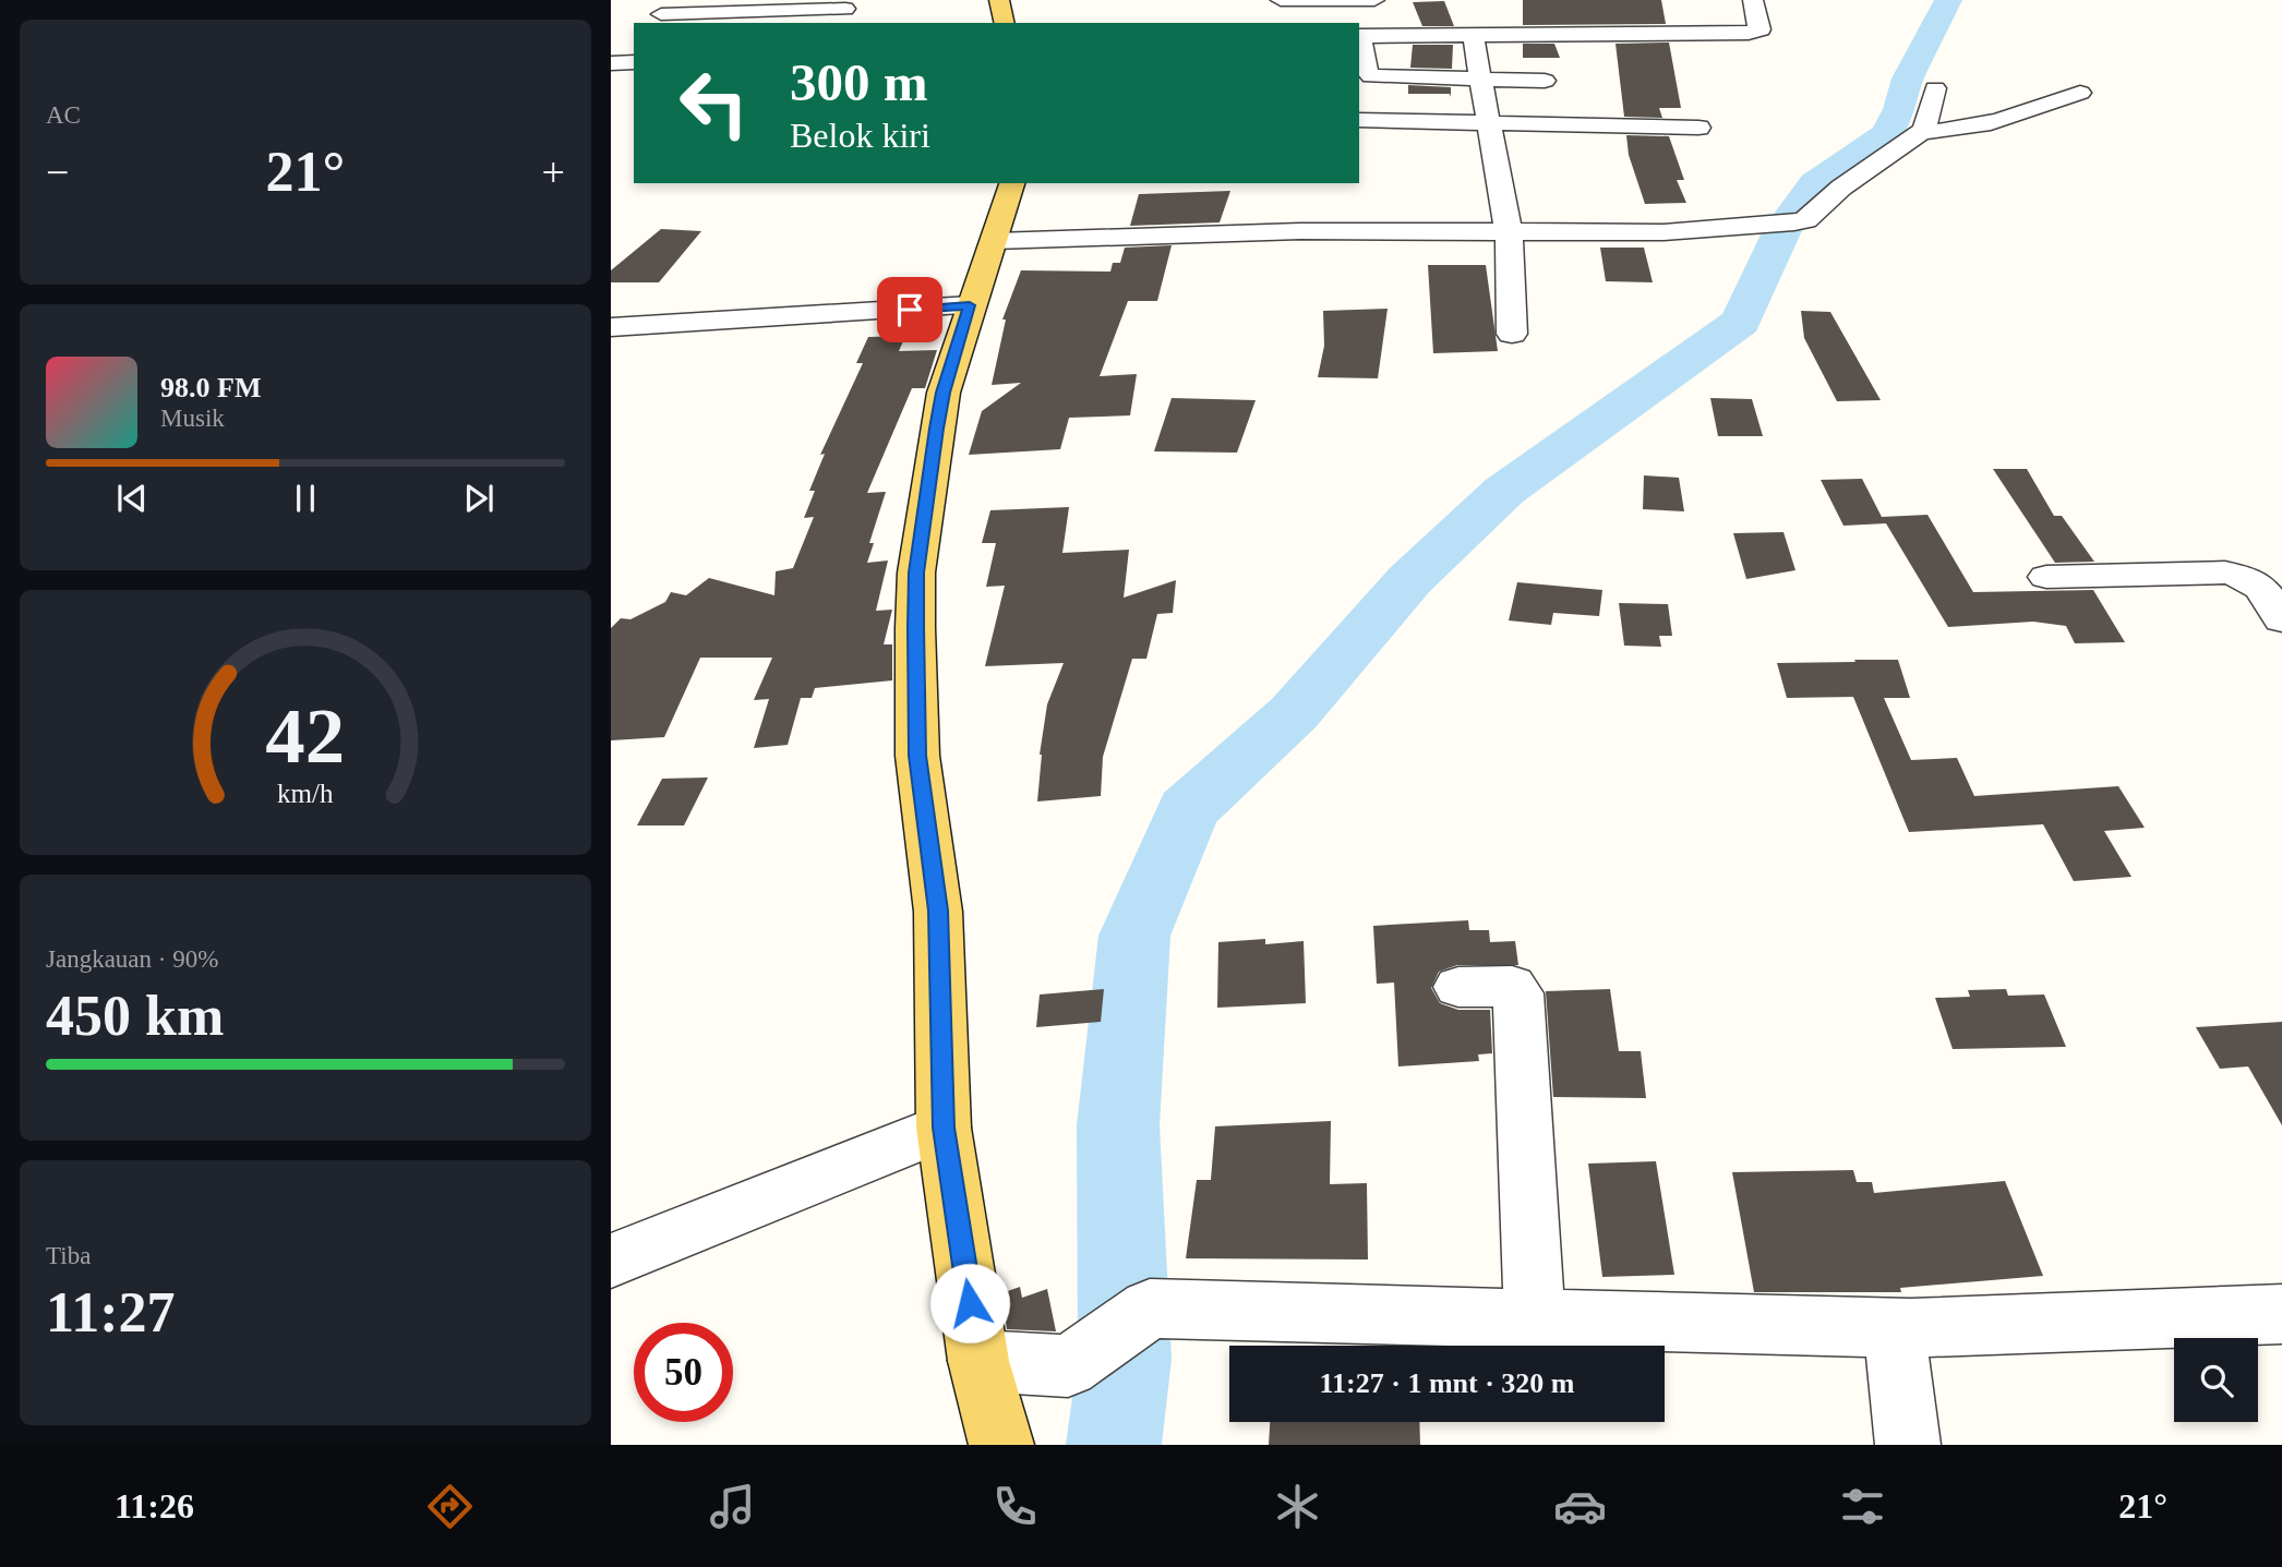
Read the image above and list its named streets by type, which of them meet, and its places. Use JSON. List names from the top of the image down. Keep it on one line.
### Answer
{"page":{"tile":["AC",["Jangkauan · 90%","450 km"],["Tiba","11:27"]],"turn":["300 m","Belok kiri"],"heat":["−","21°","+"],"song":["98.0 FM","Musik"],"limit":"50","trip":"11:27 · 1 mnt · 320 m","tabs":["11:26","21°"],"gauge":["42","km/h"]}}
